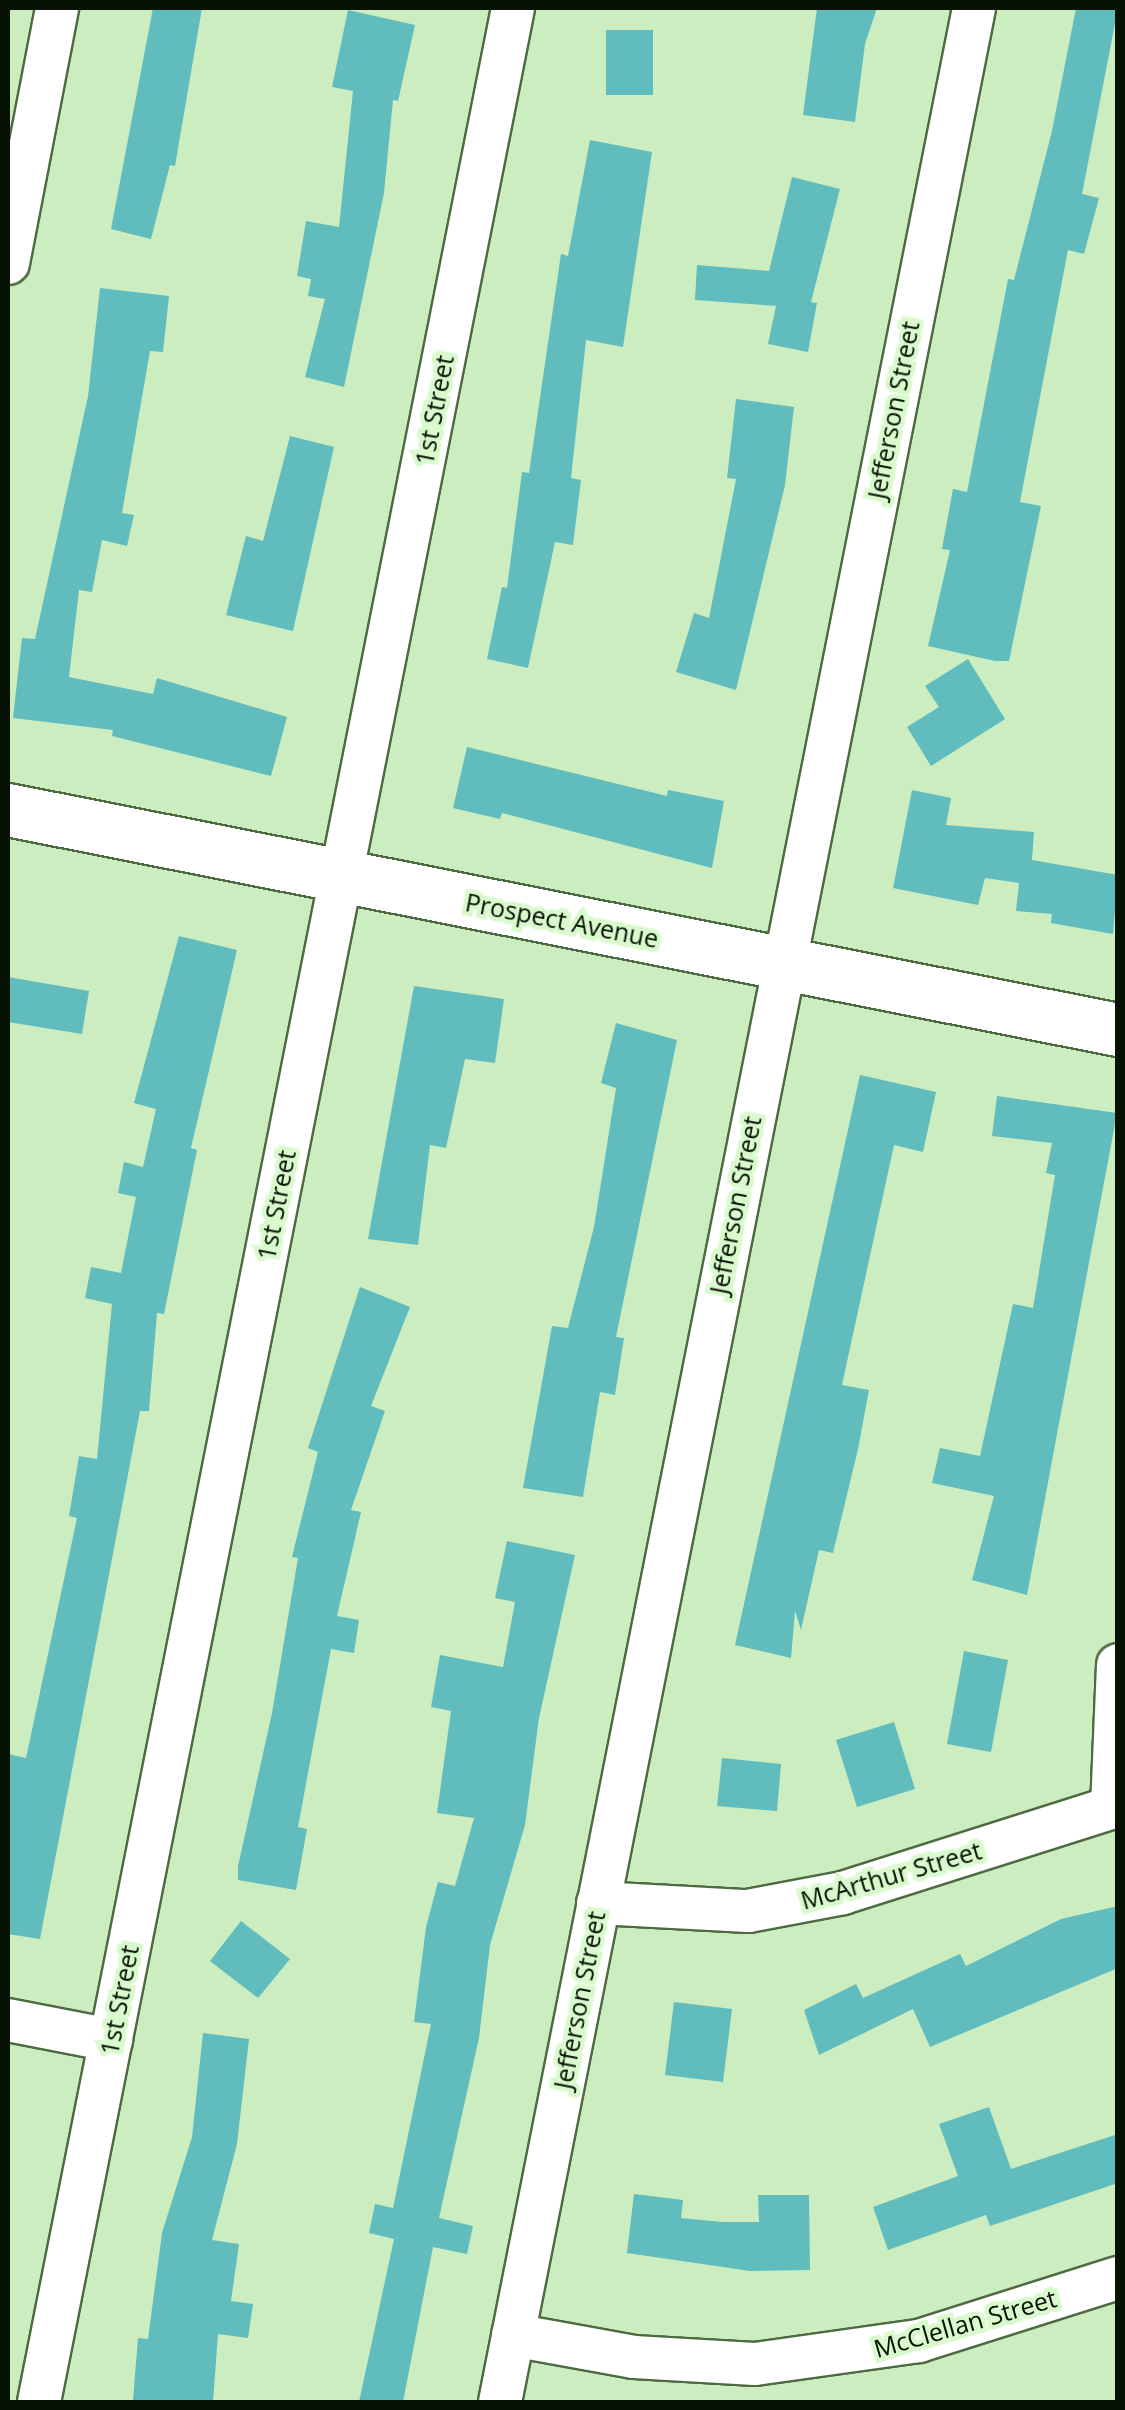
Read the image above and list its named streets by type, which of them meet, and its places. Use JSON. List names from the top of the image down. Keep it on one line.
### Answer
{"streets":{"street":["1st Street","Jefferson Street","Prospect Avenue","McArthur Street","McClellan Street"]},"crossings":[["1st Street","Prospect Avenue"],["Jefferson Street","Prospect Avenue"],["Jefferson Street","McArthur Street"],["Jefferson Street","McClellan Street"]]}
